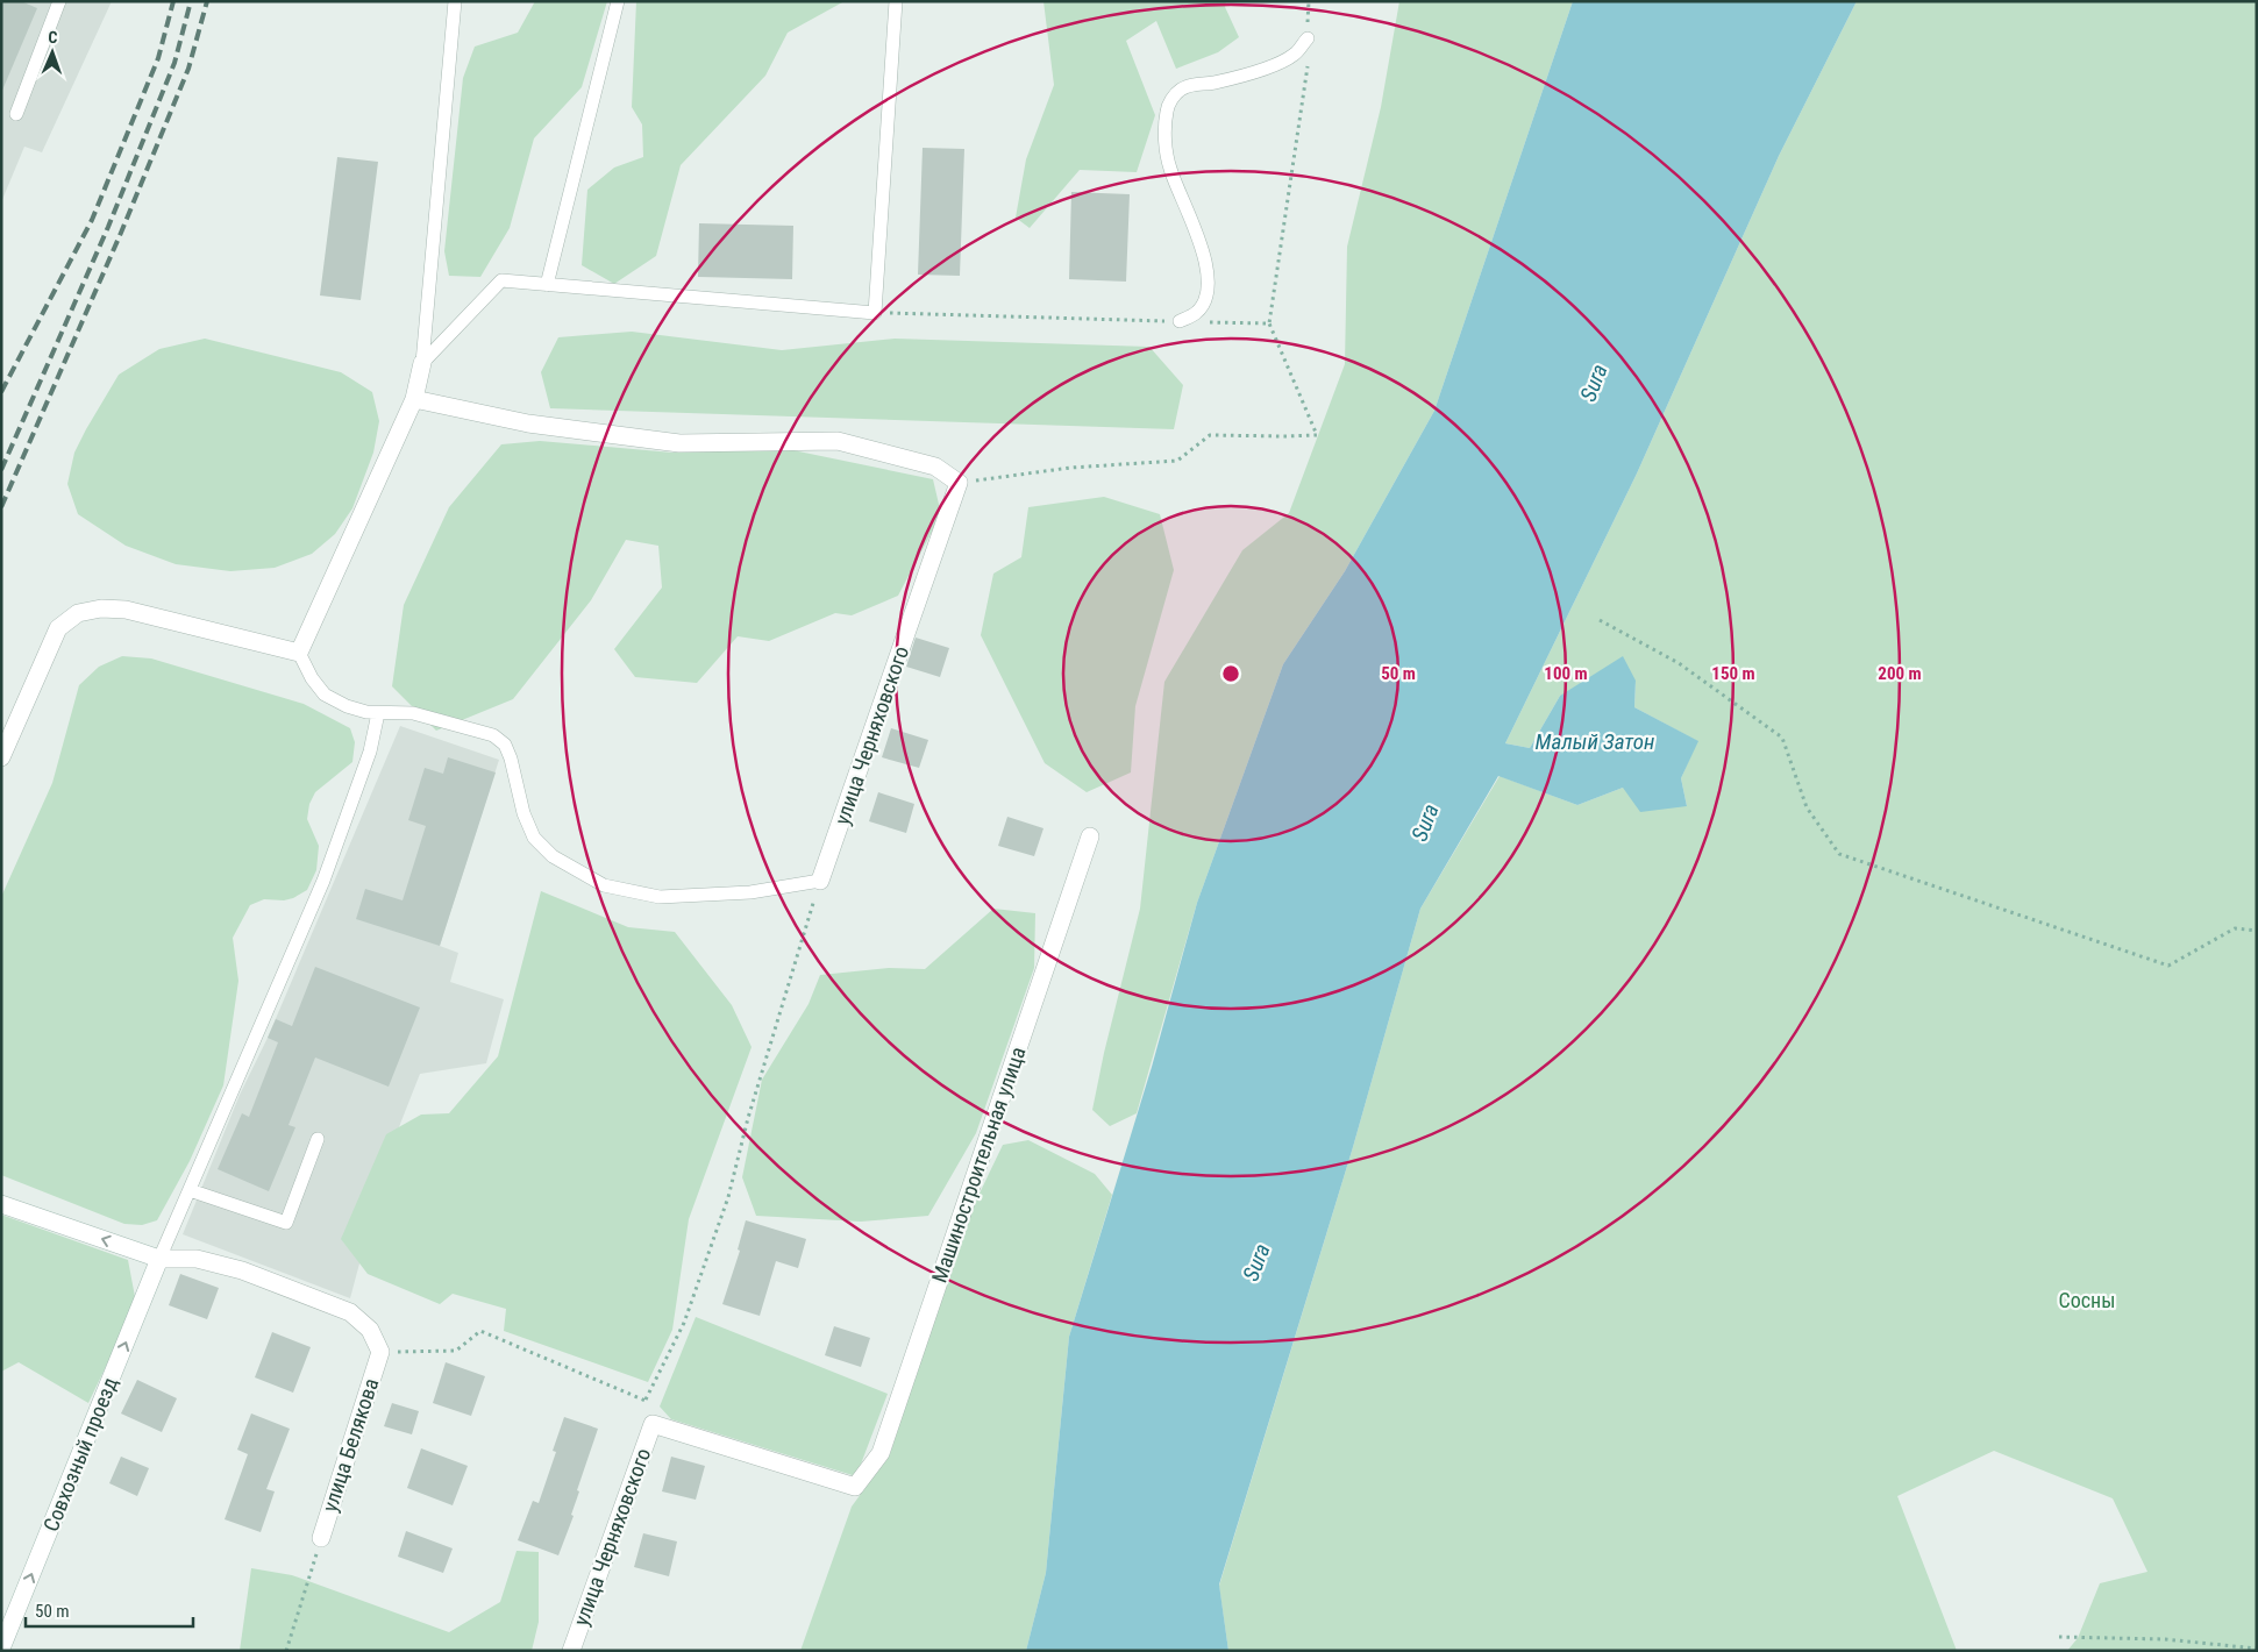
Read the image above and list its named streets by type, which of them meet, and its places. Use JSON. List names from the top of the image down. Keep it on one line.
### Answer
{"streets":{"street":["улица Черняховского","Машиностроительная улица","улица Белякова","Совхозный проезд"]},"crossings":[["улица Черняховского","Машиностроительная улица"]],"one_way":["Совхозный проезд"],"water":["Sura","Малый Затон"],"parks":["Сосны"],"scale_bar":"50 m","north":"top","rings":["50 m","100 m","150 m","200 m"]}
